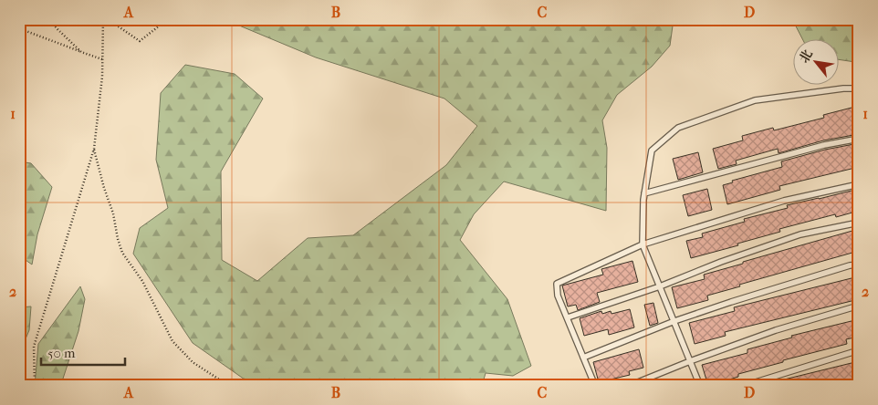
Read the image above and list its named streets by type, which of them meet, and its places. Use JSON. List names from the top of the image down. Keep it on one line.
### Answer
{"scale_bar":"50 m","north":"top left","grid":{"columns":["A","B","C","D"],"rows":["1","2"]}}
